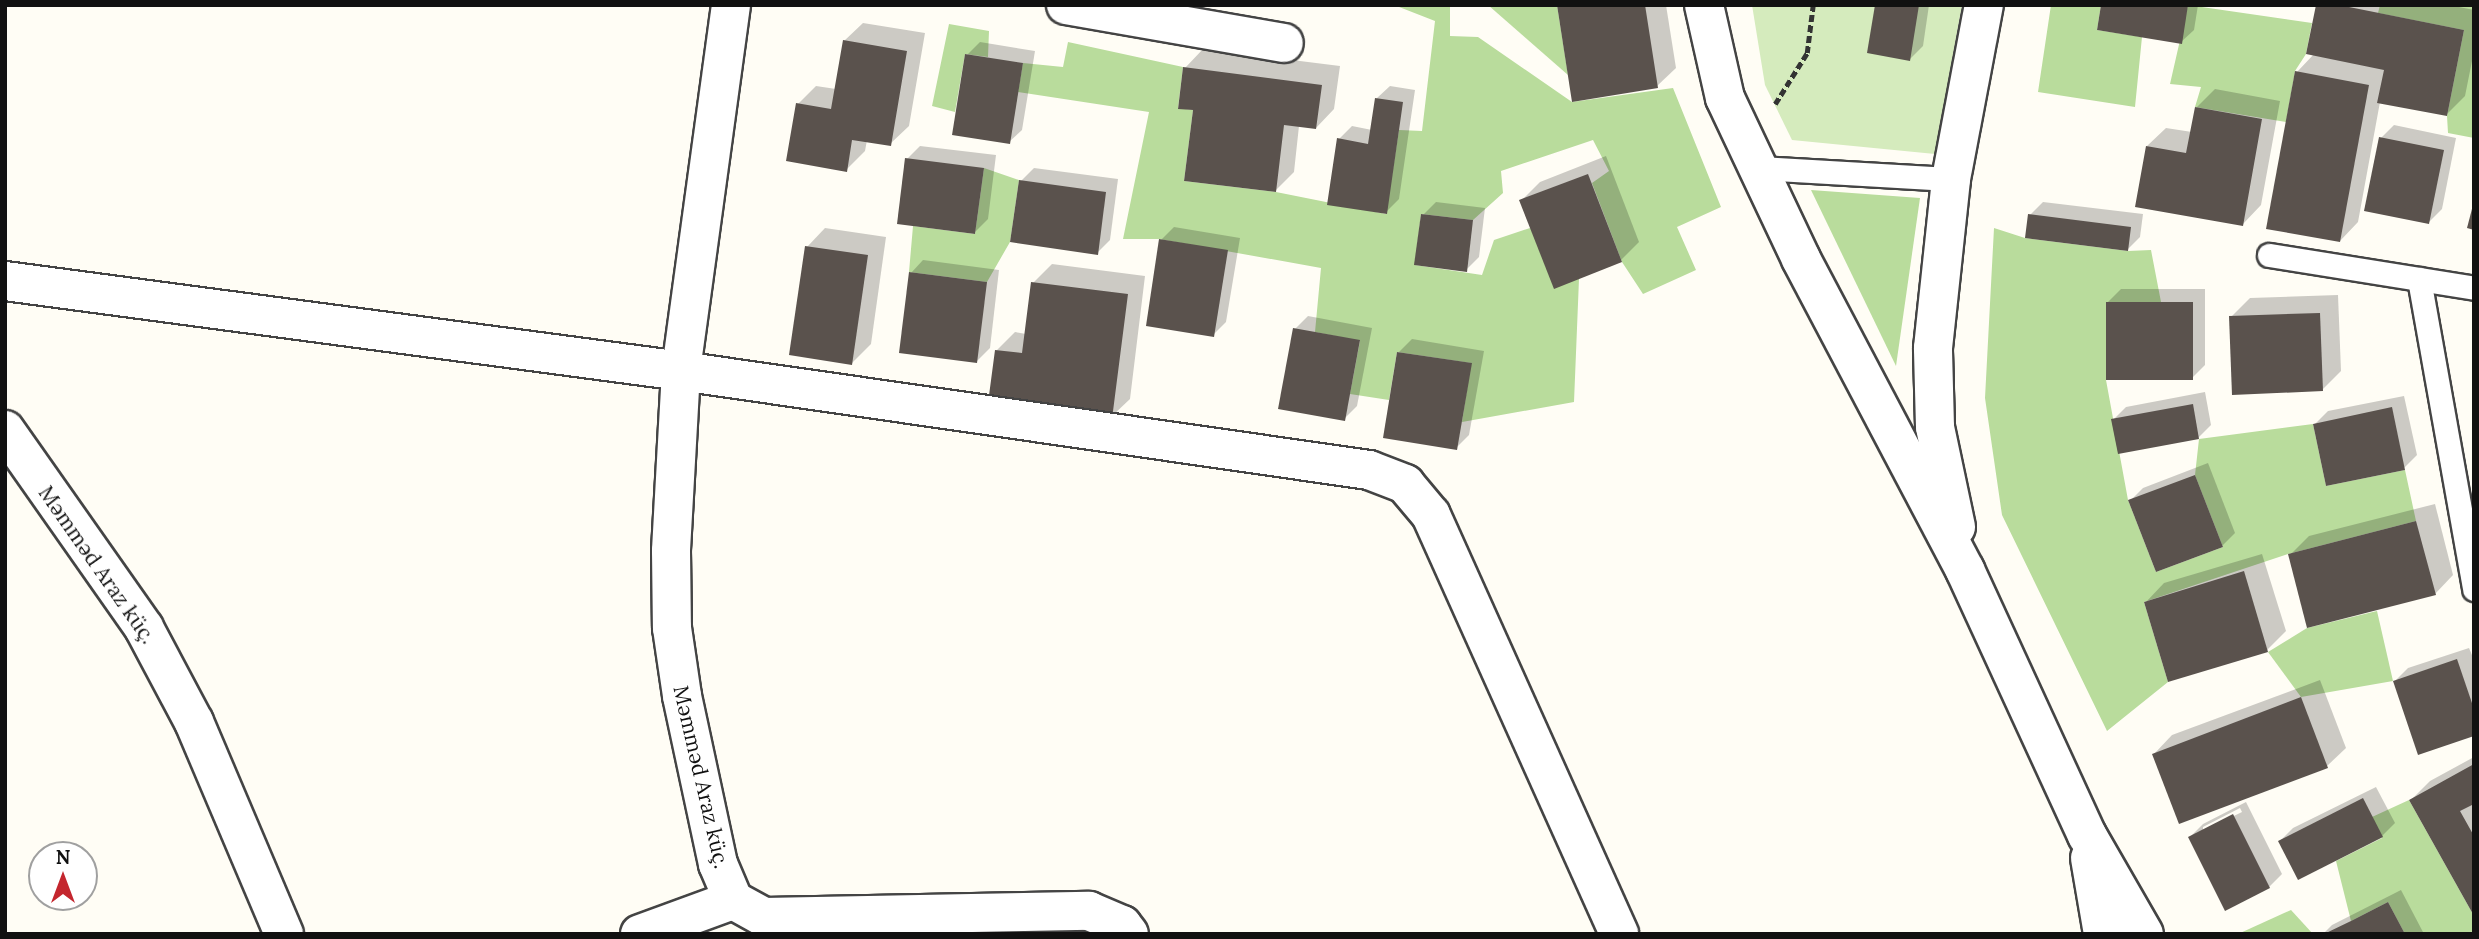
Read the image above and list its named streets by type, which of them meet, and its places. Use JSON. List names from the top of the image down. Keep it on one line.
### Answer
{"streets":{"street":["Məmməd Araz küç."]},"north":"top"}
